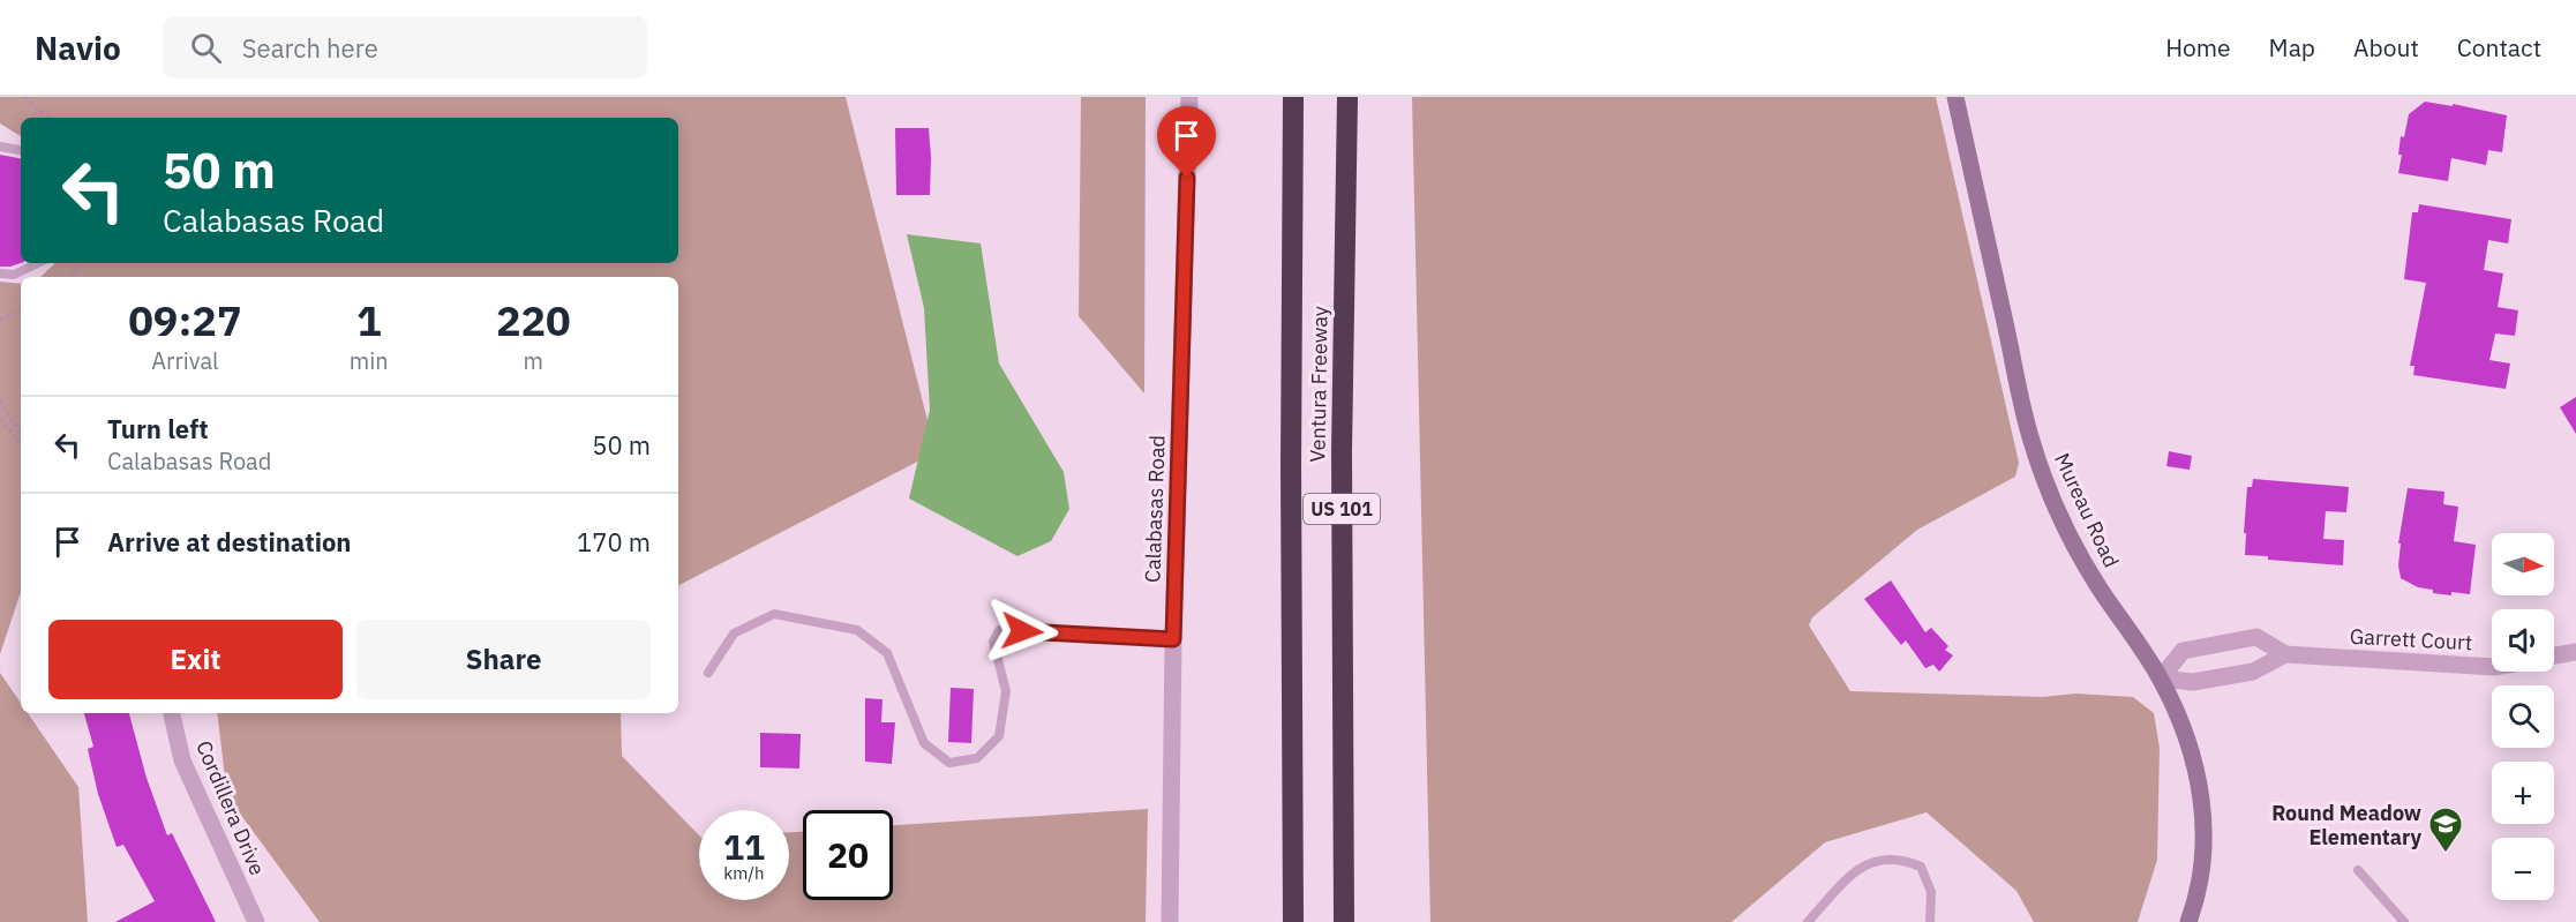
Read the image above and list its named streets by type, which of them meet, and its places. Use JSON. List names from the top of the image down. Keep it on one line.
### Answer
{"streets":{"highway":["Ventura Freeway","US 101"],"main road":["Mureau Road"],"street":["Calabasas Road","Garrett Court","Cordillera Drive"]},"crossings":[["Mureau Road","Garrett Court"]],"places":{"school or university":["Round Meadow Elementary"]},"north":"right","page":{"header":"Navio","search":"Search here","nav":["Home","Map","About","Contact"],"turn":["50 m","Calabasas Road"],"eta":["09:27","Arrival","1","min","220","m"],"list":[{"name":"Turn left","note":"Calabasas Road","value":"50 m"},{"name":"Arrive at destination","value":"170 m"}],"map_buttons":["+","−"],"buttons":["Exit","Share"],"speed":"11 km/h","limit":"20"}}
